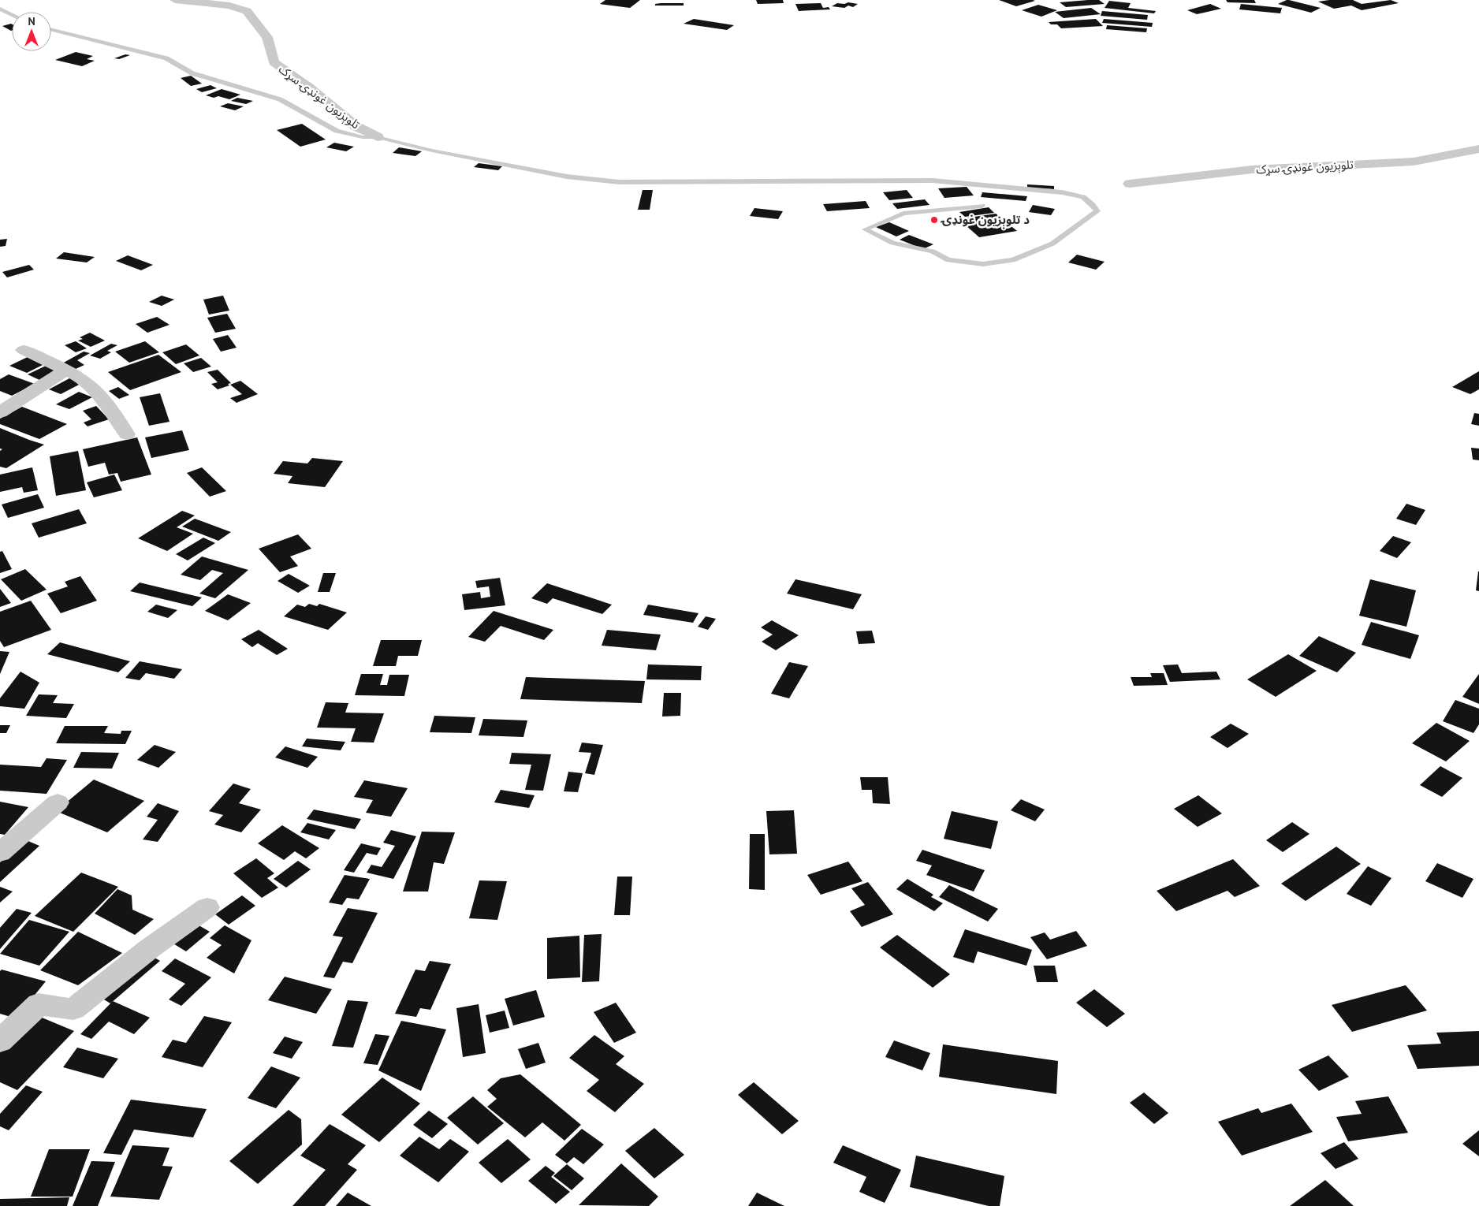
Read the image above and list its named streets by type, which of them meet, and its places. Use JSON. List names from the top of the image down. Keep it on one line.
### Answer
{"streets":{"street":["تلوېزيون غونډۍ سړک"]},"places":["د تلوېزیون غونډۍ"],"north":"top"}
